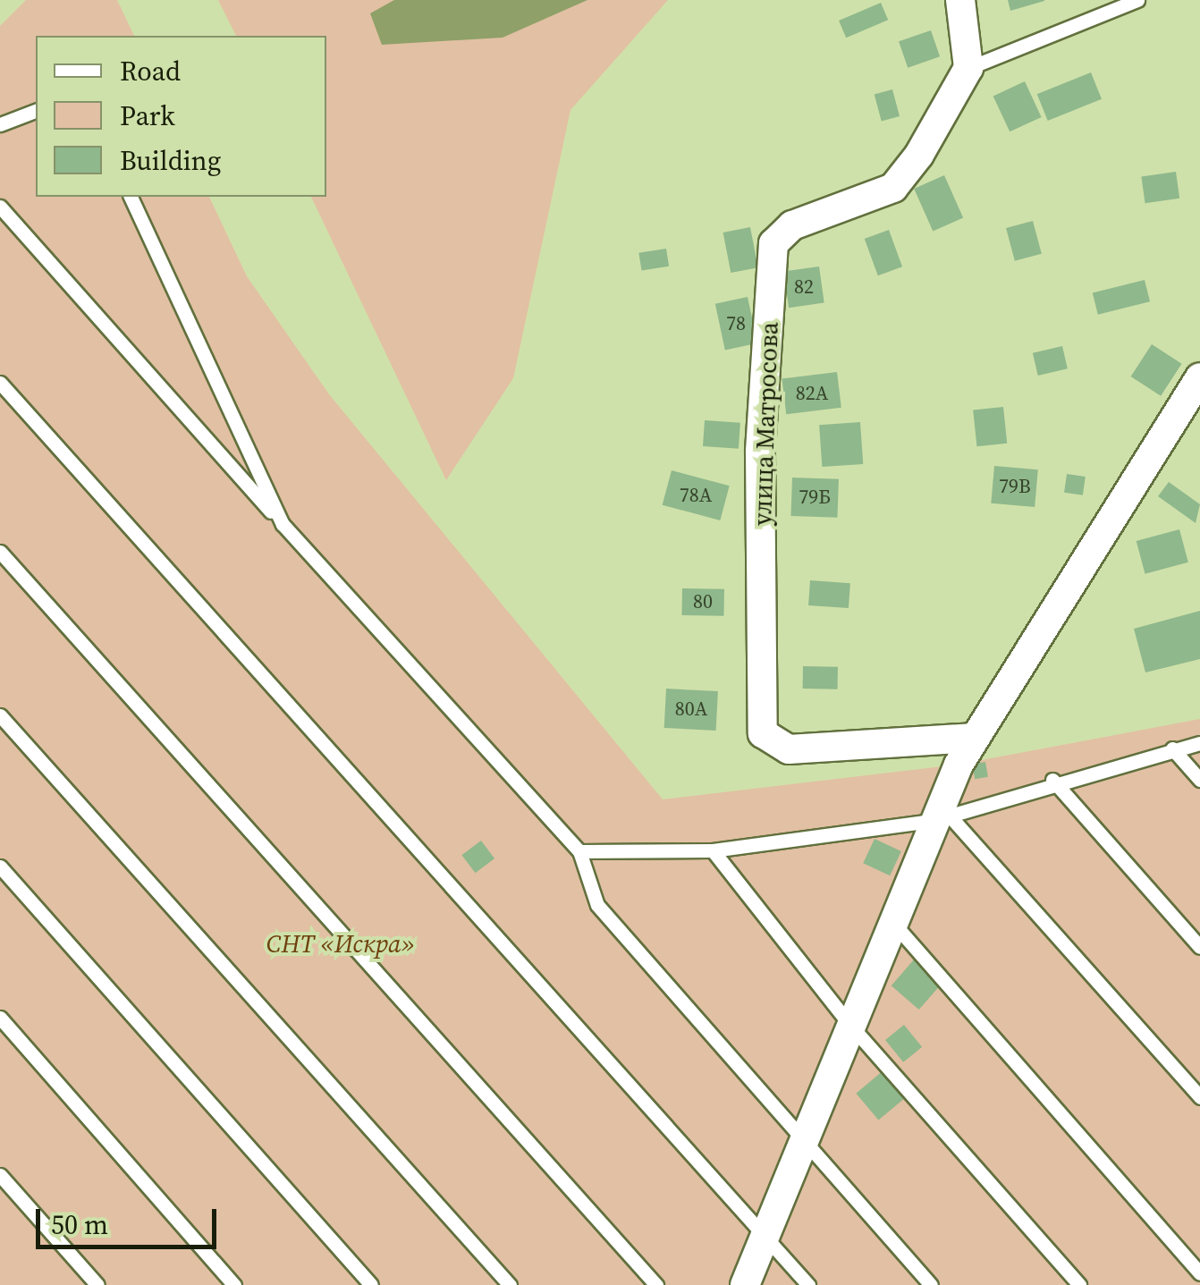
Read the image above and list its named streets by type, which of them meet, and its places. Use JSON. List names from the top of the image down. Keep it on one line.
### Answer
{"streets":{"street":["улица Матросова"]},"parks":["СНТ «Искра»"],"house_numbers":["82","78","82А","79В","78А","79Б","80","80А"],"legend":["Road","Park","Building"],"scale_bar":"50 m"}
